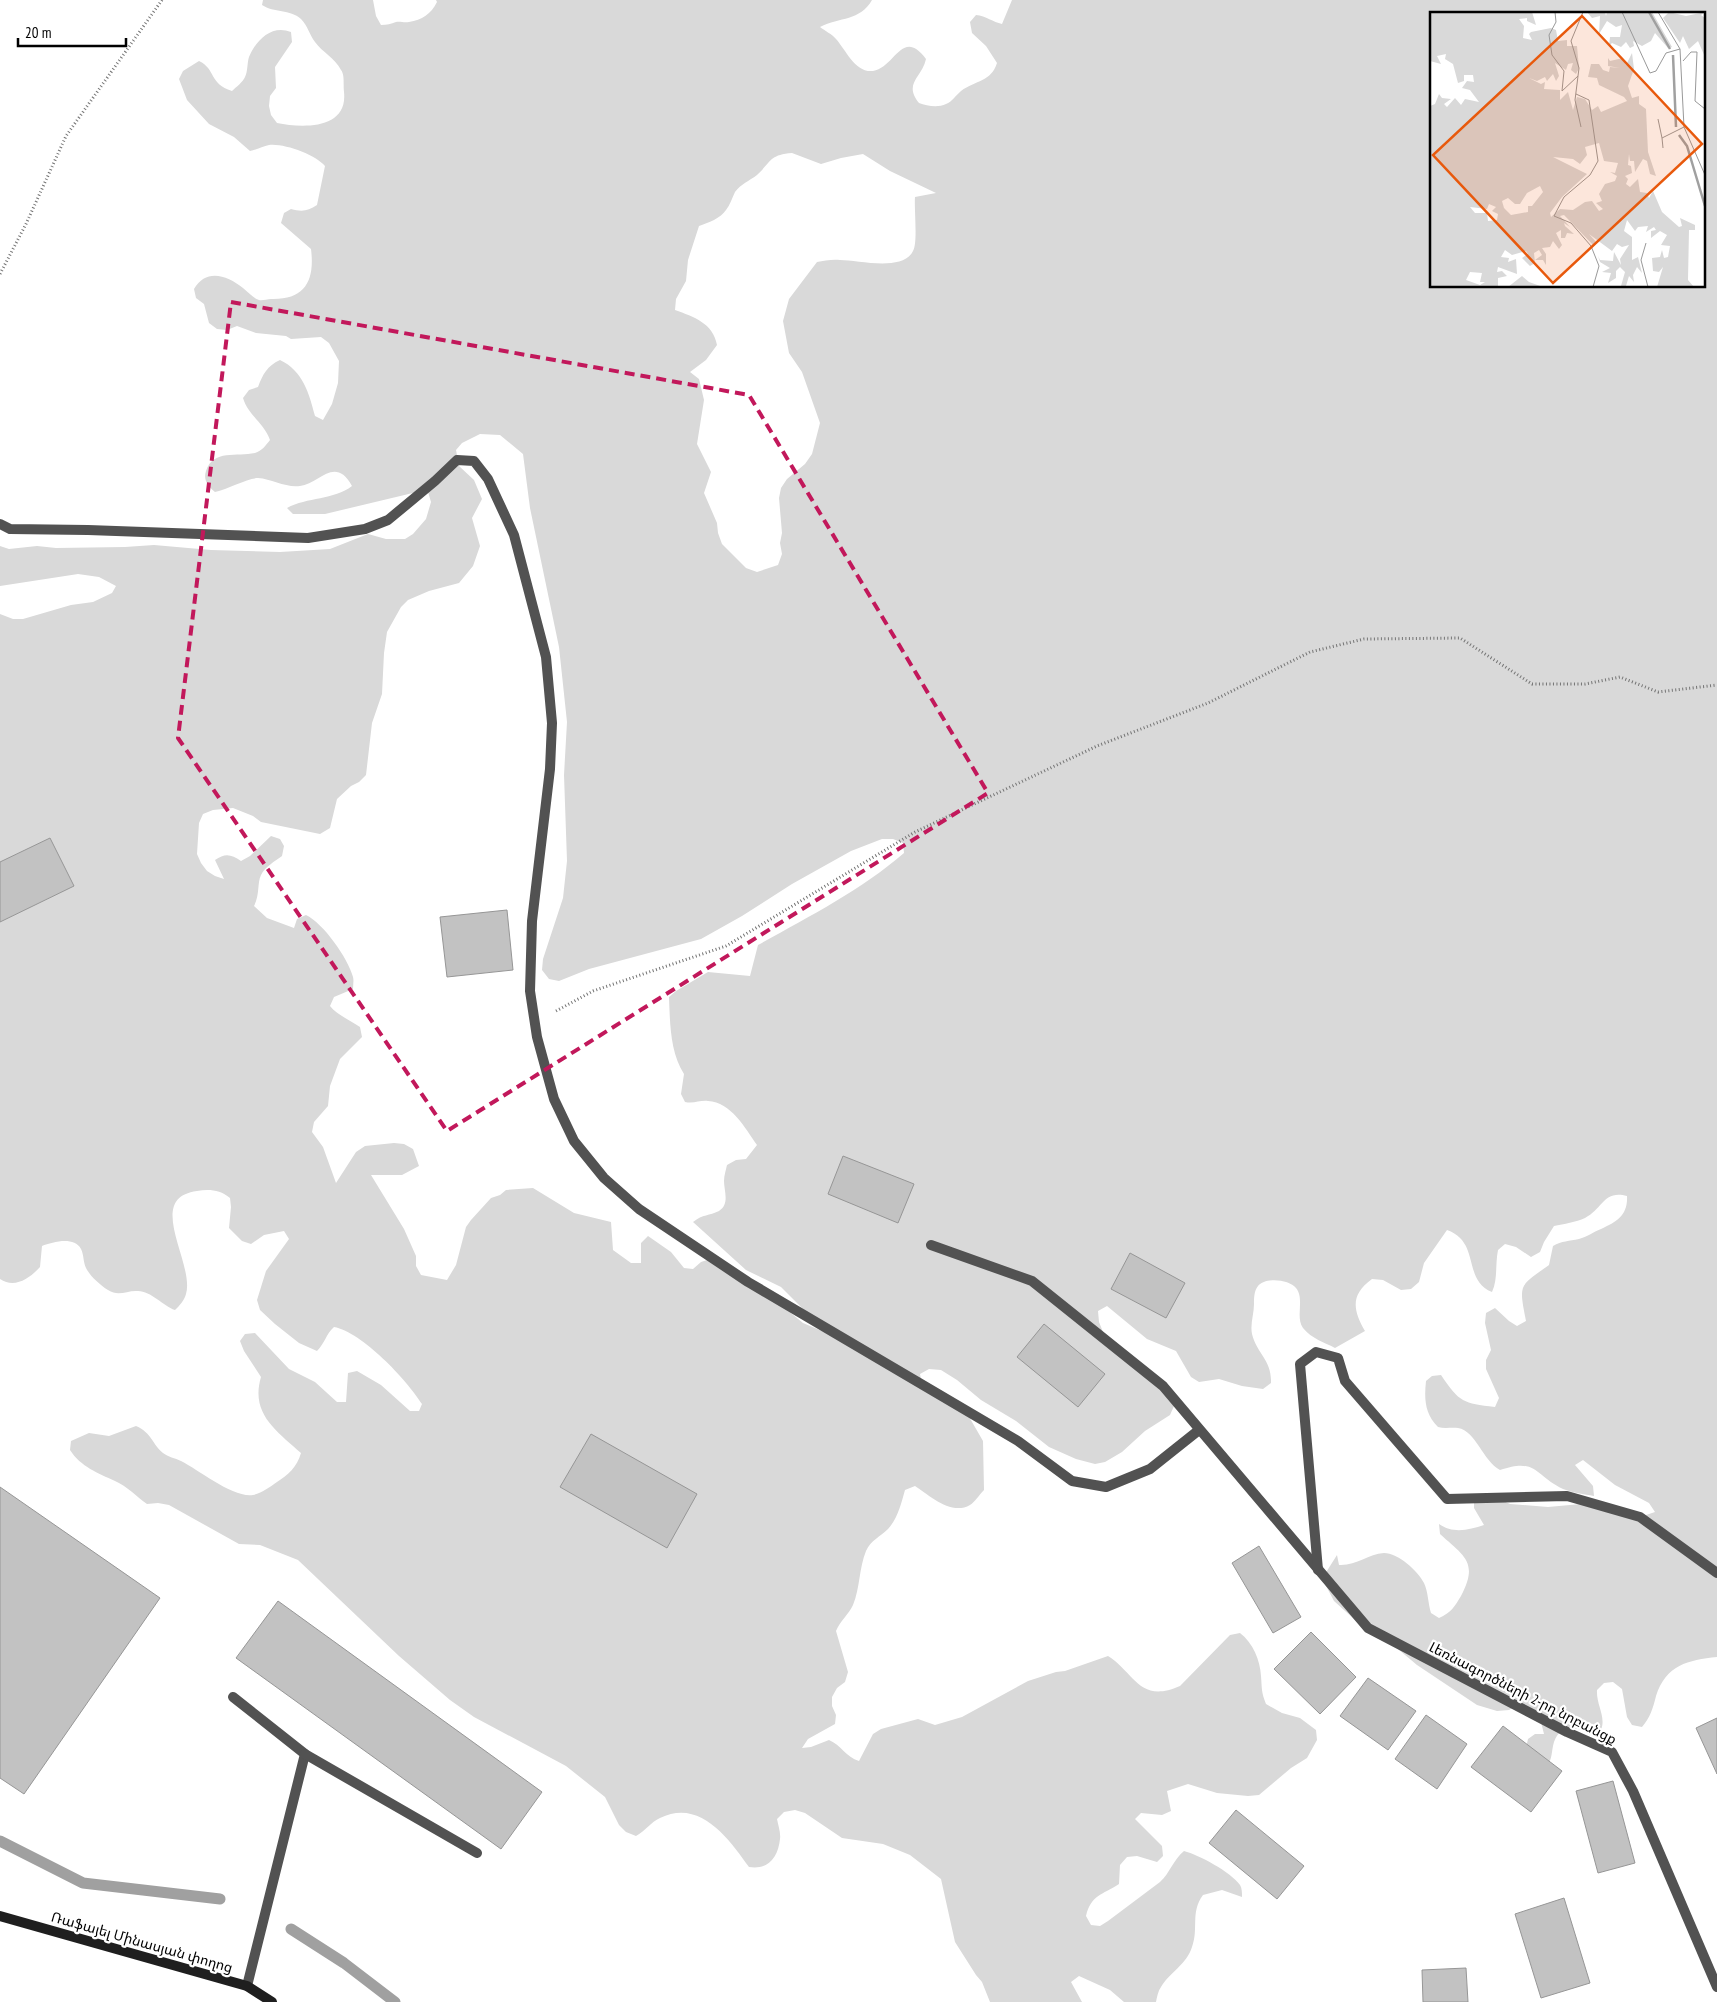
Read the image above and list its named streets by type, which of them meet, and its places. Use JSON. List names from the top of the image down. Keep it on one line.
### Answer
{"streets":{"street":["Լեռնագործների 2-րդ նրբանցք","Ռաֆայել Մինասյան փողոց"]},"scale_bar":"20 m"}
